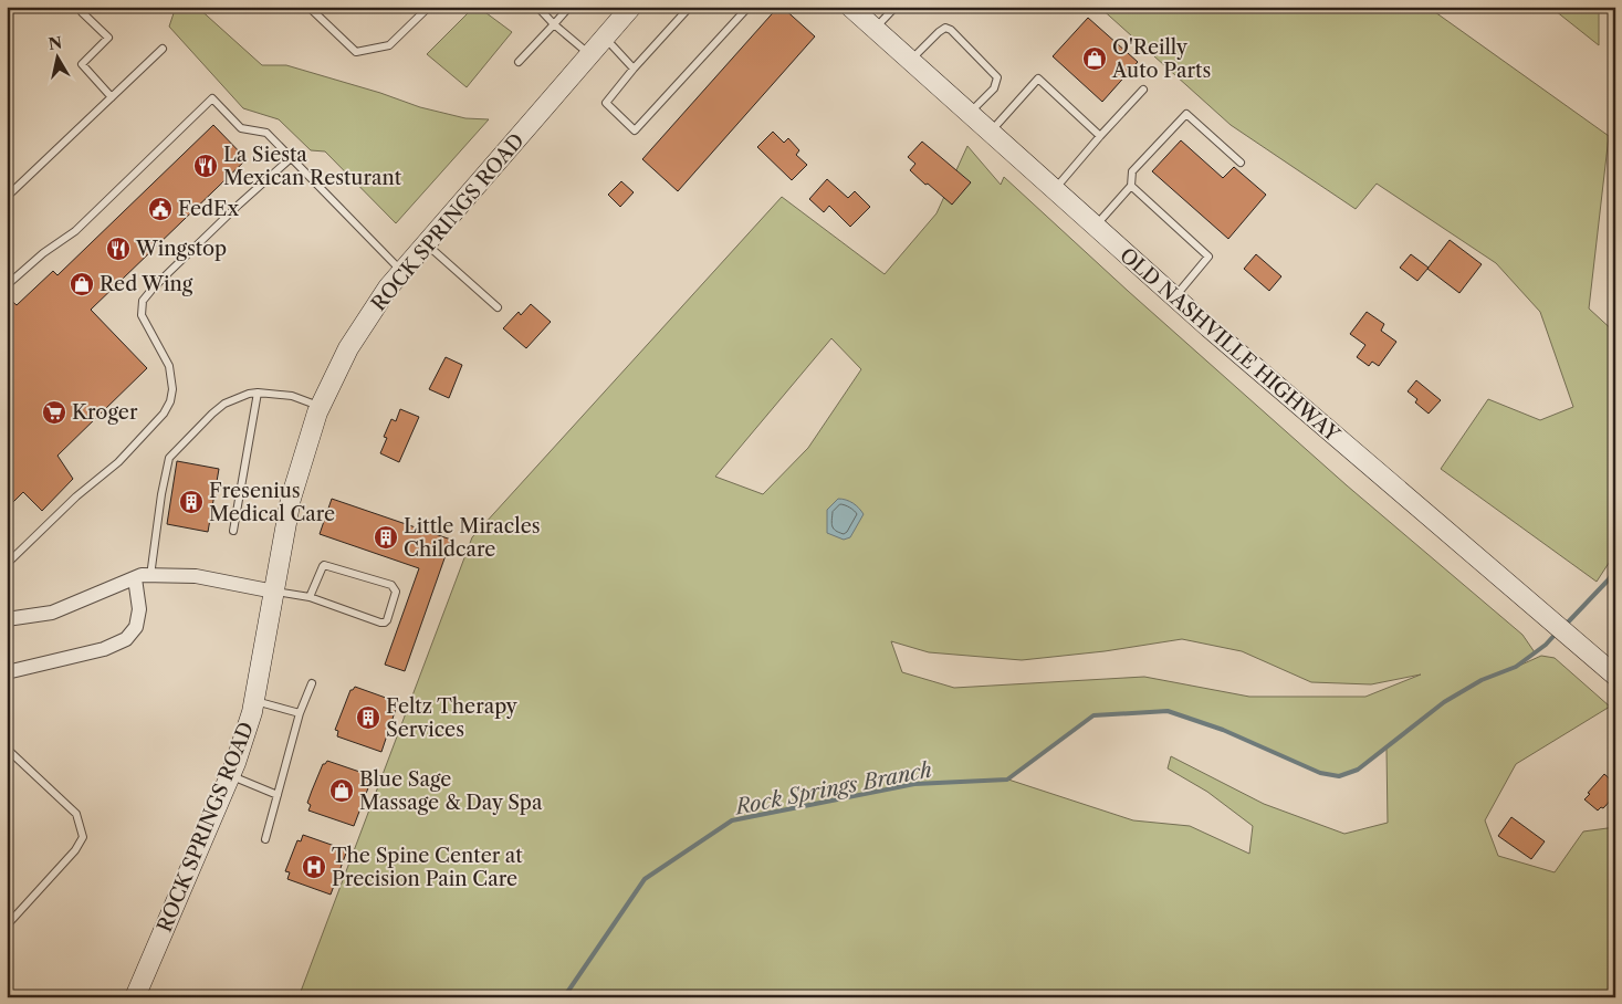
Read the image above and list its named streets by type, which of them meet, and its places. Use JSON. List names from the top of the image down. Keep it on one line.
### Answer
{"streets":{"street":["ROCK SPRINGS ROAD","OLD NASHVILLE HIGHWAY"]},"water":["Rock Springs Branch"],"places":{"shop":["O'Reilly Auto Parts","Red Wing","Blue Sage Massage & Day Spa"],"restaurant":["La Siesta Mexican Resturant","Wingstop"],"public building":["FedEx"],"supermarket":["Kroger"],"building":["Fresenius Medical Care","Little Miracles Childcare","Feltz Therapy Services"],"hospital":["The Spine Center at Precision Pain Care"]},"north":"top"}
